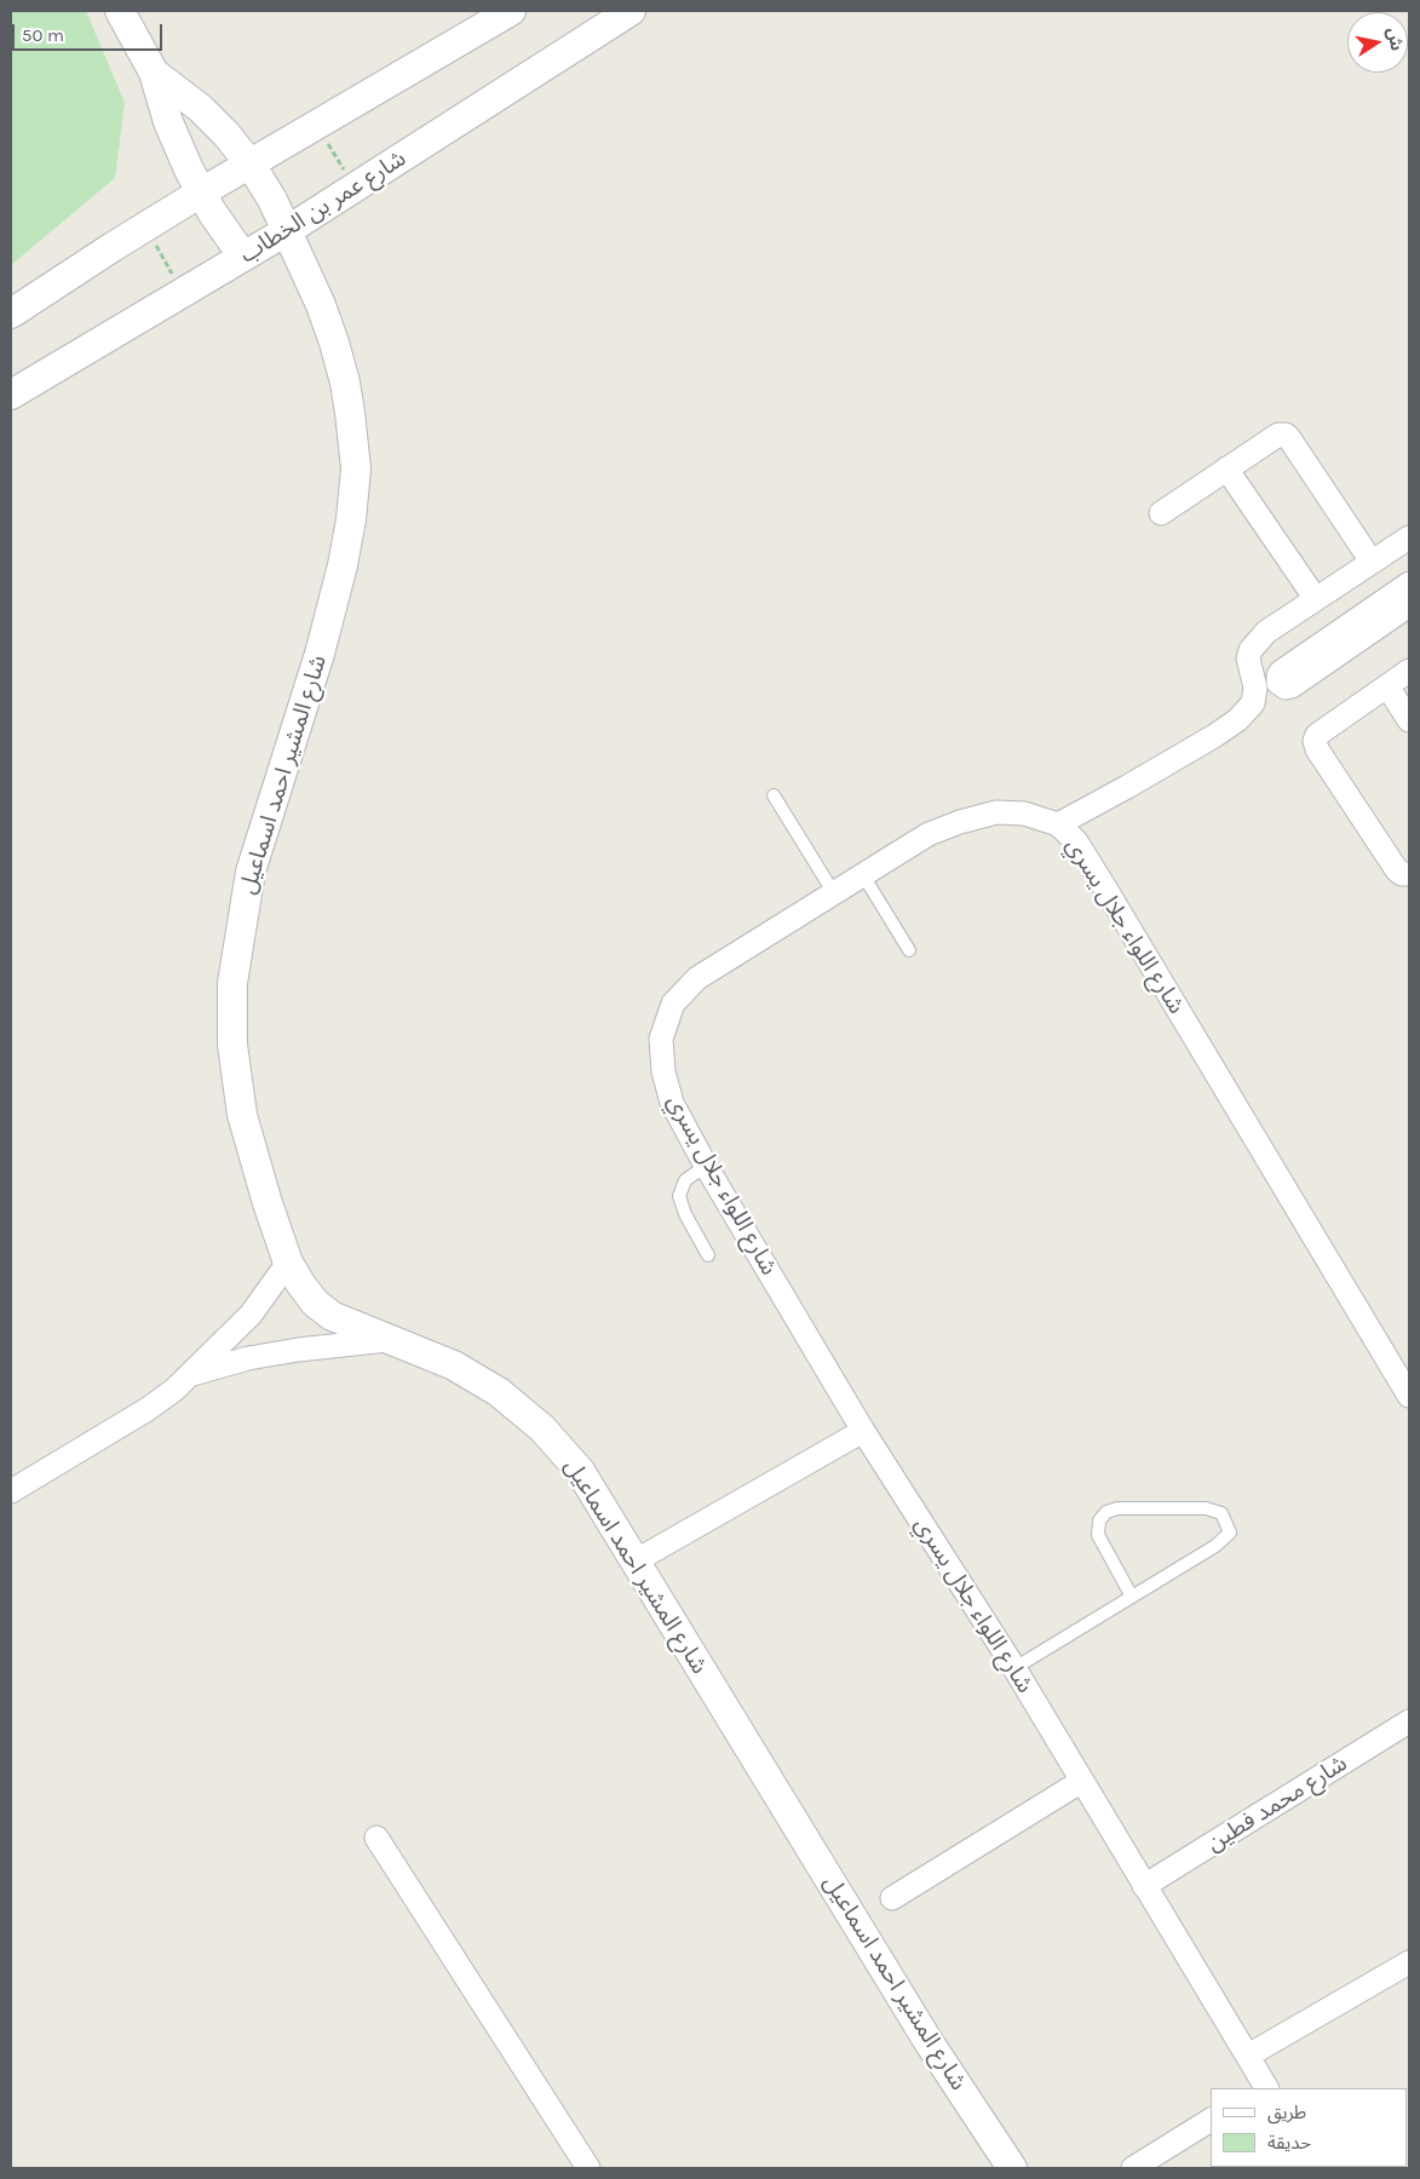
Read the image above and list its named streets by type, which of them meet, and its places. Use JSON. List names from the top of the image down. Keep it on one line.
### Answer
{"streets":{"street":["شارع عمر بن الخطاب","شارع المشير احمد اسماعيل","شارع اللواء جلال يسري","شارع محمد فطين"]},"crossings":[["شارع عمر بن الخطاب","شارع المشير احمد اسماعيل"],["شارع اللواء جلال يسري","شارع محمد فطين"]],"legend":["طريق","حديقة"],"scale_bar":"50 m","north":"right"}
